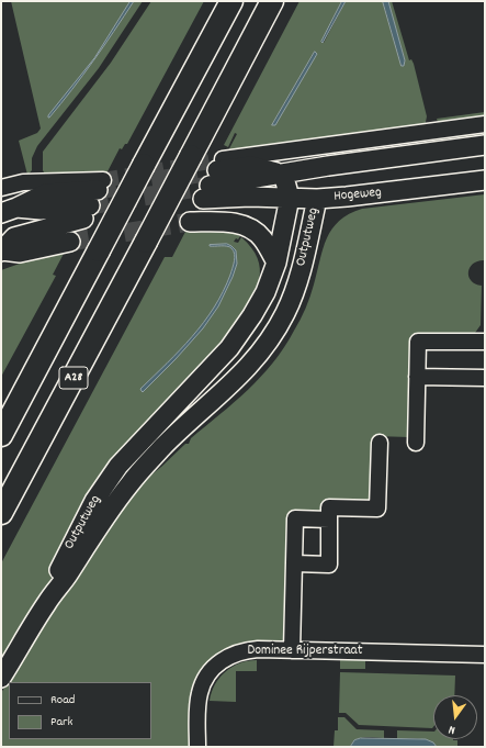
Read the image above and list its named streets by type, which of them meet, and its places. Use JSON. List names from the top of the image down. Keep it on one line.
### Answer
{"streets":{"highway":["A28"],"main road":["Hogeweg","Outputweg"],"street":["Dominee Rijperstraat"]},"crossings":[["Hogeweg","Outputweg"]],"legend":["Road","Park"],"north":"bottom"}
